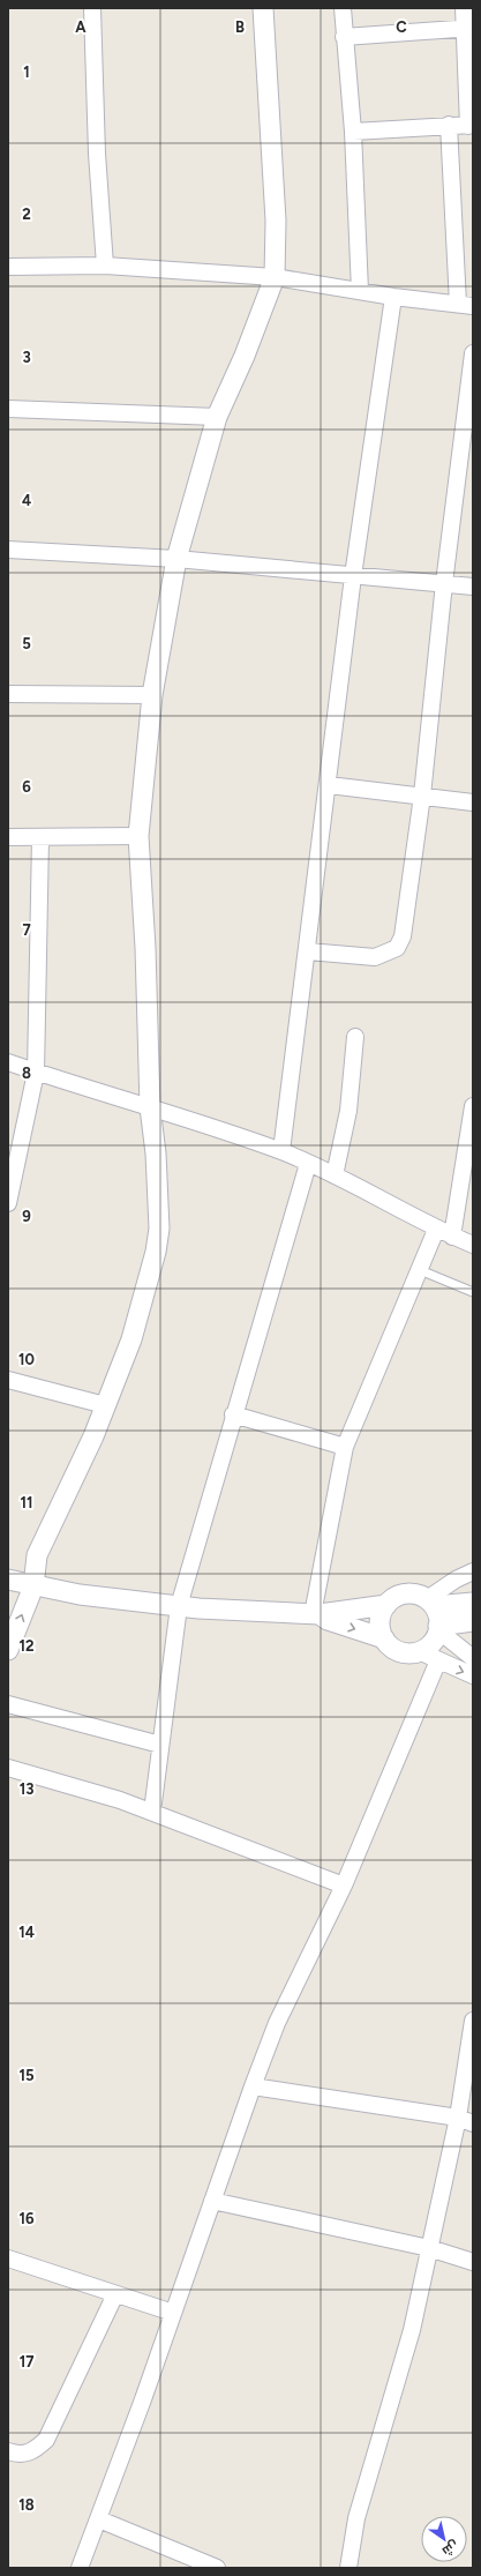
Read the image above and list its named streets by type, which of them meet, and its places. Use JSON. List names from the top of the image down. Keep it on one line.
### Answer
{"north":"bottom right","grid":{"columns":["A","B","C"],"rows":["1","2","3","4","5","6","7","8","9","10","11","12","13","14","15","16","17","18"]}}
